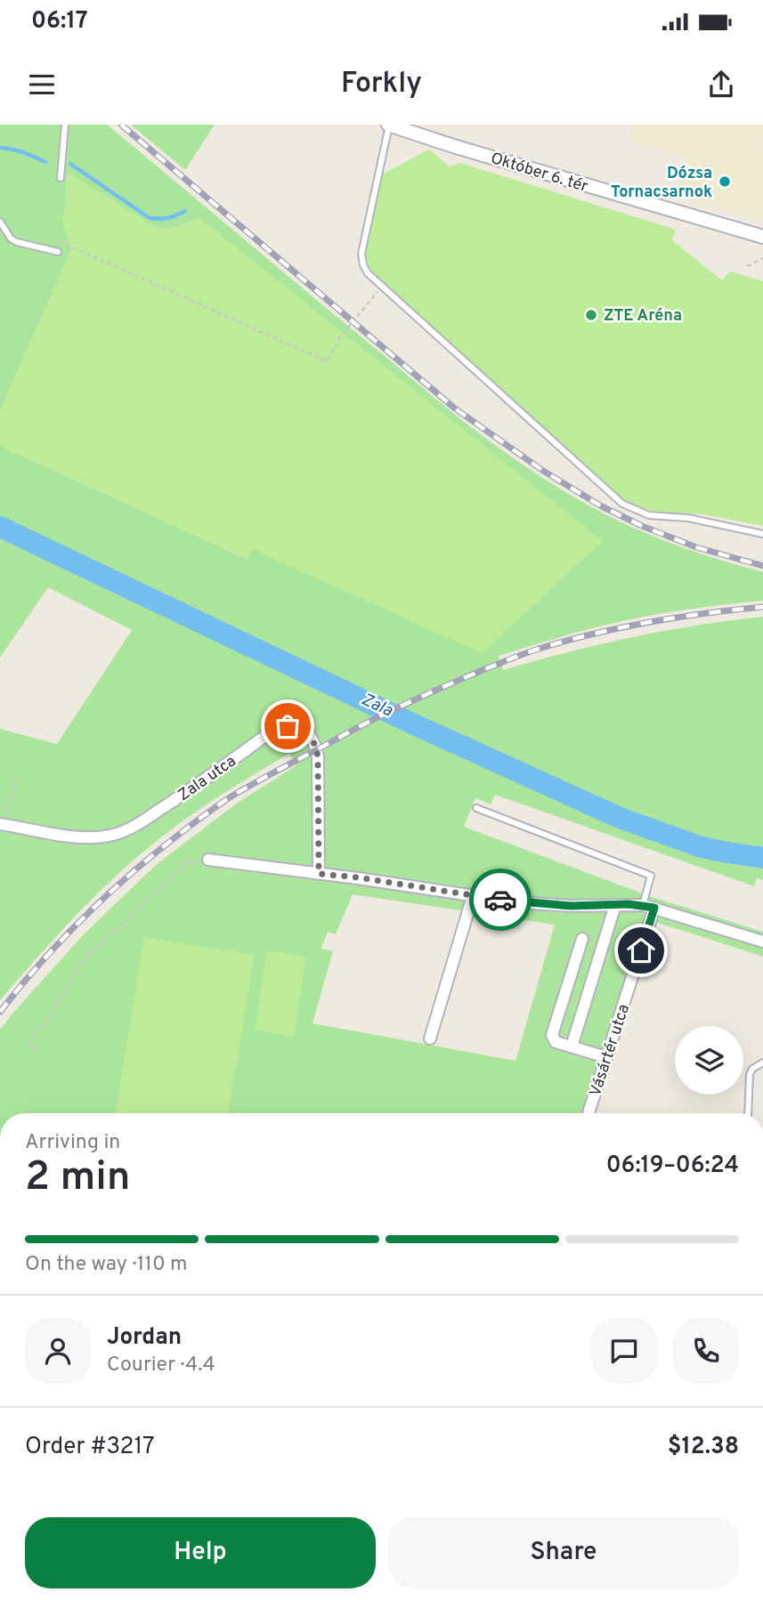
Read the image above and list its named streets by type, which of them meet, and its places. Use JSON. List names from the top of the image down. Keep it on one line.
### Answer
{"streets":{"street":["Október 6. tér","Zala utca","Vásártér utca"]},"water":["Zala"],"places":["Dózsa Tornacsarnok","ZTE Aréna"],"page":{"status":"06:17","header":"Forkly","heading":["2 min","Arriving in","06:19–06:24"],"panel":["Jordan","Courier · 4.4","Order #3217","$12.38"],"bar":"On the way · 110 m","buttons":["Help","Share"]}}
